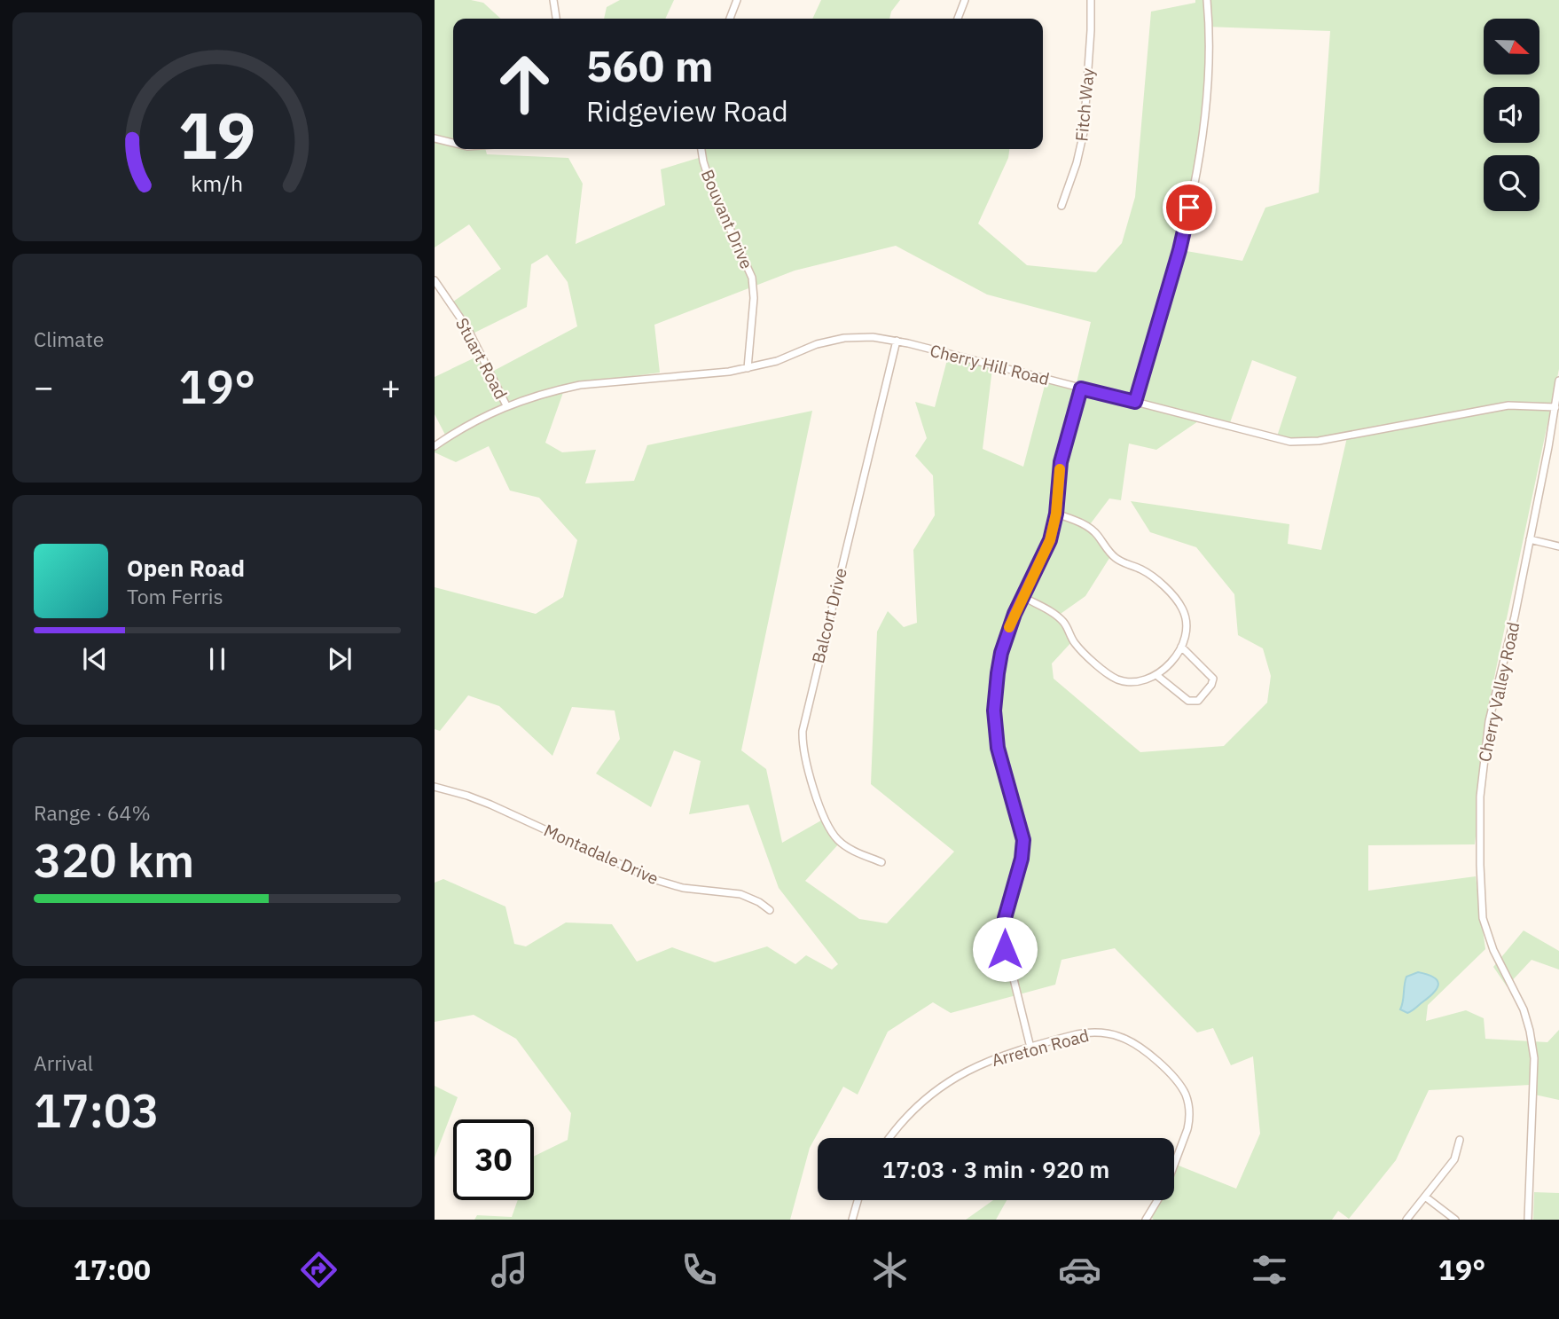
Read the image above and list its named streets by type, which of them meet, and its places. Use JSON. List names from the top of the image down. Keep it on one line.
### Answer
{"streets":{"street":["Fitch Way","Bouvant Drive","Stuart Road","Cherry Hill Road","Balcort Drive","Cherry Valley Road","Montadale Drive","Arreton Road"]},"crossings":[["Bouvant Drive","Cherry Hill Road"],["Stuart Road","Cherry Hill Road"],["Cherry Hill Road","Balcort Drive"],["Cherry Hill Road","Cherry Valley Road"]],"north":"right","page":{"turn":["560 m","Ridgeview Road"],"tile":["Climate",["Range · 64%","320 km"],["Arrival","17:03"]],"heat":["−","19°","+"],"song":["Open Road","Tom Ferris"],"limit":"30","trip":"17:03 · 3 min · 920 m","tabs":["17:00","19°"],"gauge":["19","km/h"]}}
